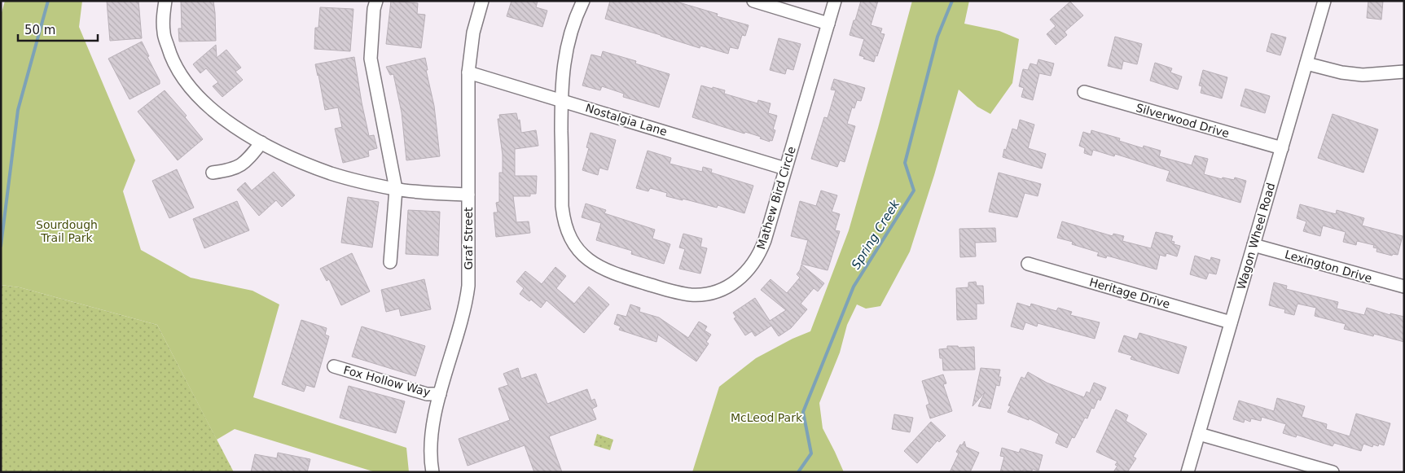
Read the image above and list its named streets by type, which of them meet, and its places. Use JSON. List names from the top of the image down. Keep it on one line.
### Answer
{"streets":{"street":["Nostalgia Lane","Silverwood Drive","Mathew Bird Circle","Wagon Wheel Road","Graf Street","Lexington Drive","Heritage Drive","Fox Hollow Way"]},"crossings":[["Nostalgia Lane","Mathew Bird Circle"],["Nostalgia Lane","Graf Street"],["Silverwood Drive","Wagon Wheel Road"],["Wagon Wheel Road","Lexington Drive"],["Wagon Wheel Road","Heritage Drive"],["Graf Street","Fox Hollow Way"]],"water":["Spring Creek"],"parks":["Sourdough Trail Park","McLeod Park"],"scale_bar":"50 m"}
